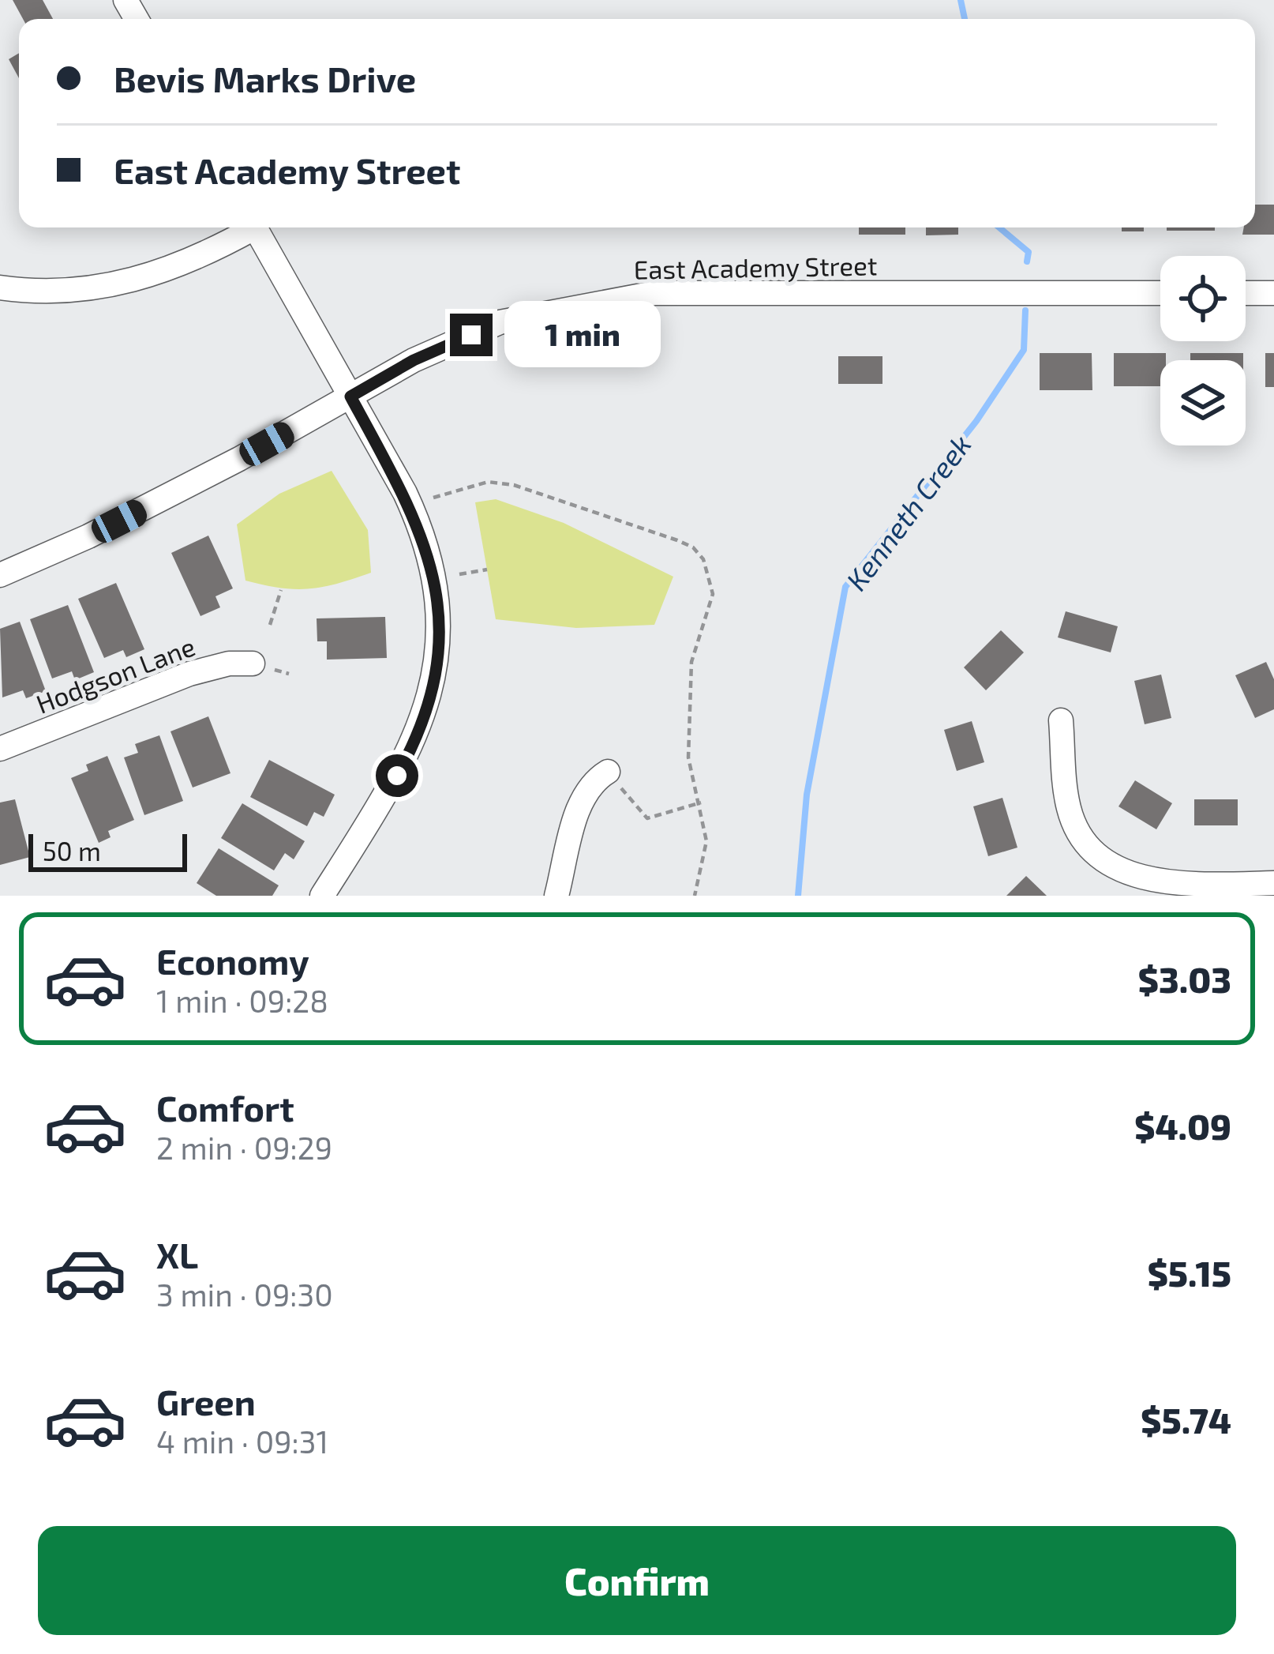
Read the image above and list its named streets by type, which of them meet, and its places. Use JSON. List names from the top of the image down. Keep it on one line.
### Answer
{"streets":{"street":["East Academy Street","Hodgson Lane"]},"water":["Kenneth Creek"],"scale_bar":"50 m","page":{"banner":["Bevis Marks Drive","East Academy Street"],"bubble":"1 min","scale":"50 m","list":[{"name":"Economy","note":"1 min · 09:28","value":"$3.03"},{"name":"Comfort","note":"2 min · 09:29","value":"$4.09"},{"name":"XL","note":"3 min · 09:30","value":"$5.15"},{"name":"Green","note":"4 min · 09:31","value":"$5.74"}],"buttons":"Confirm"}}
